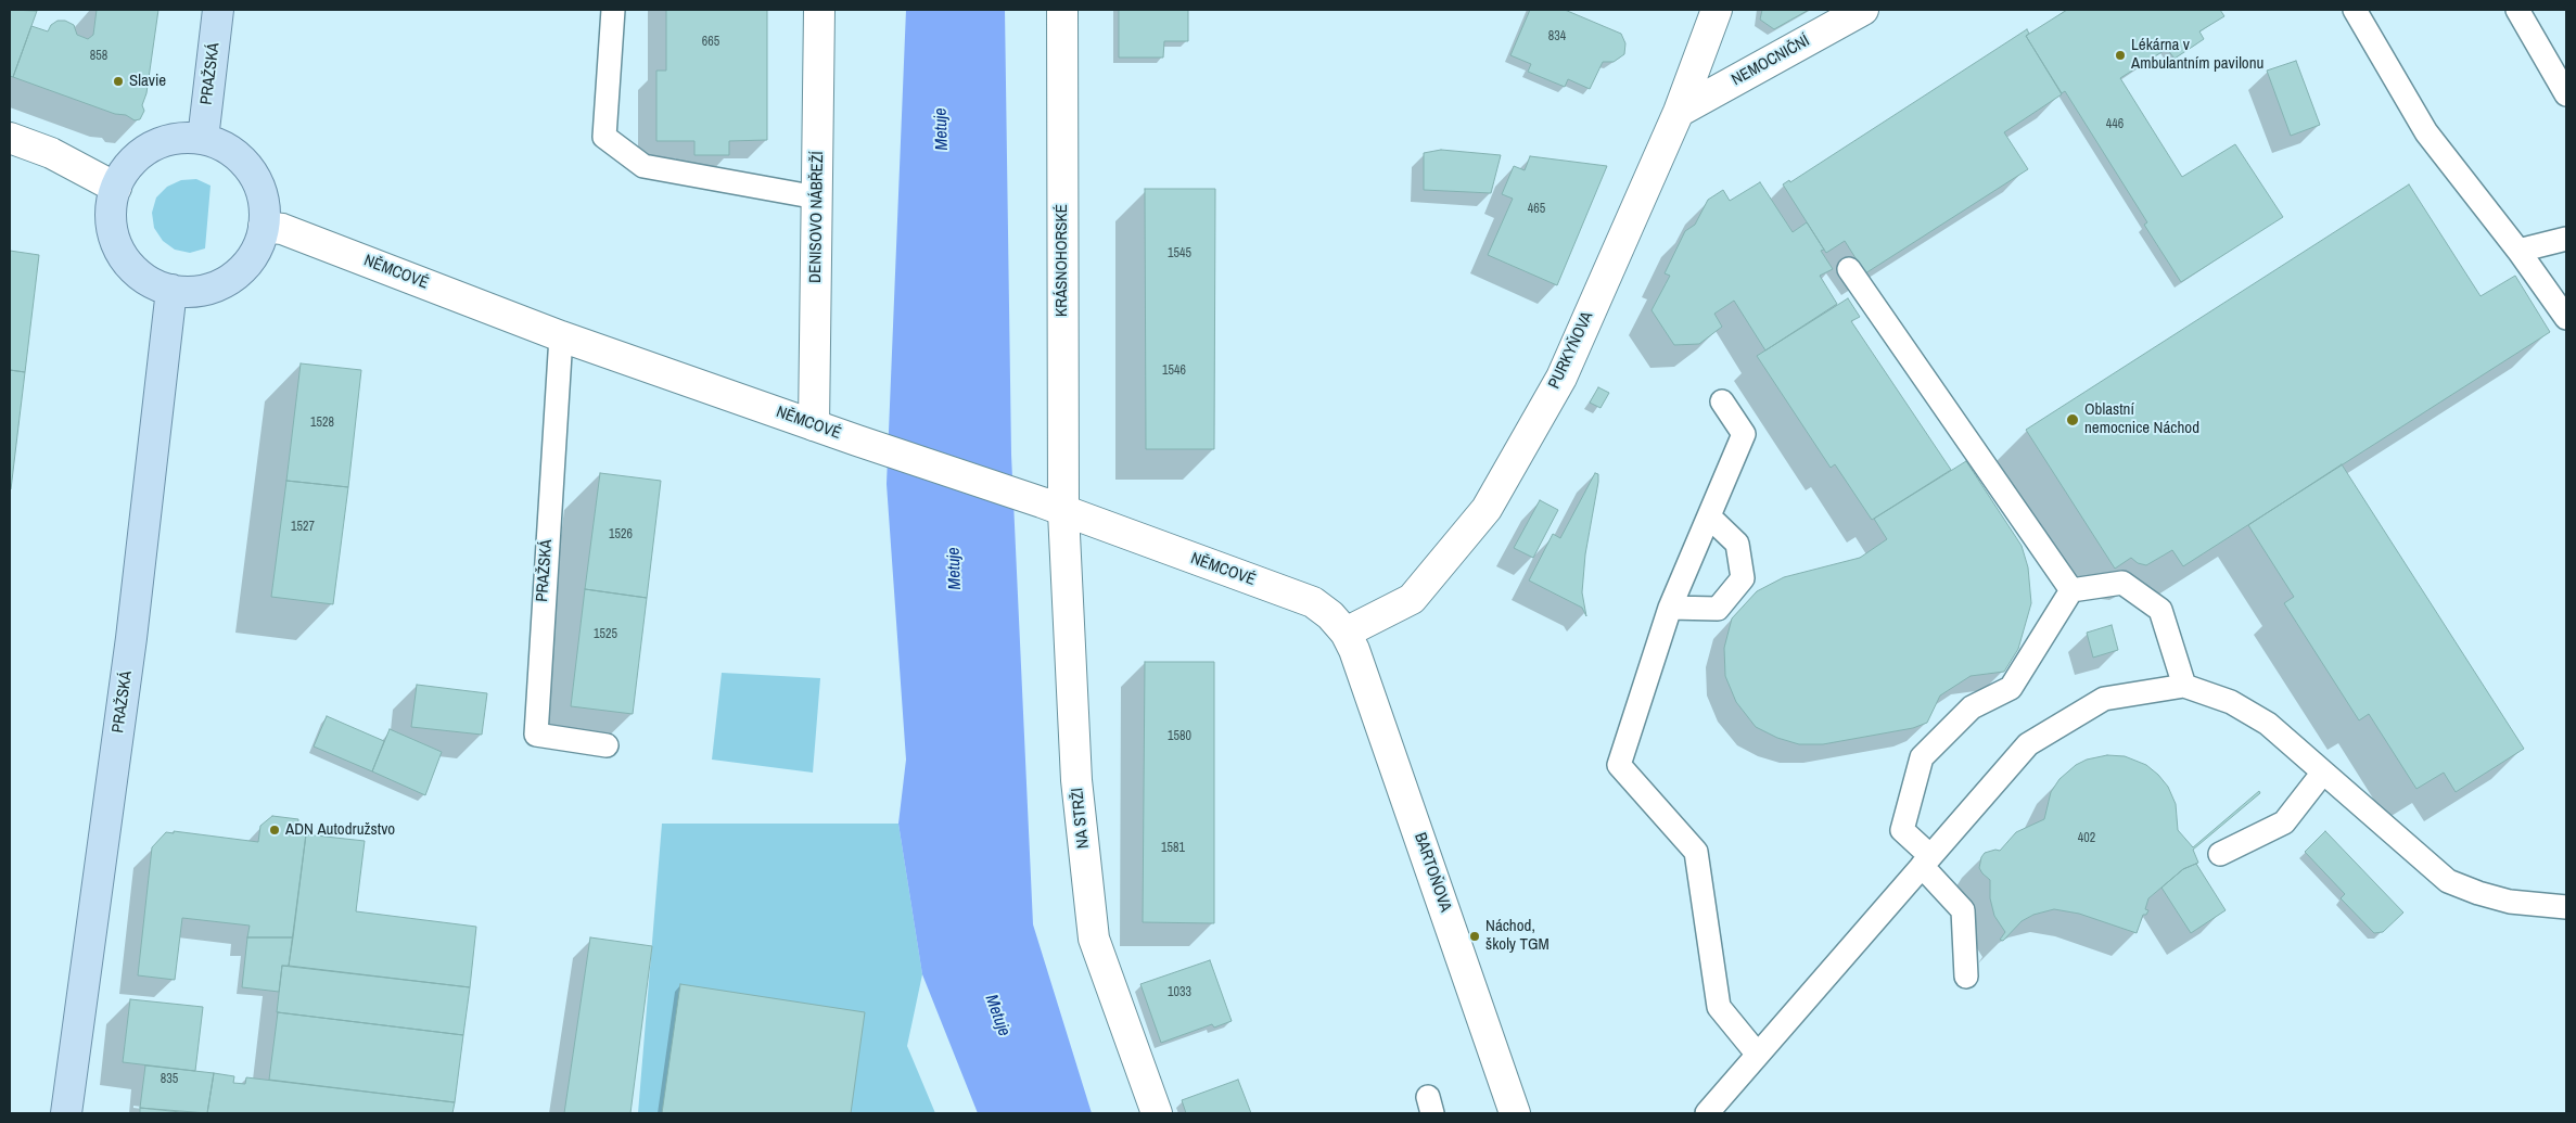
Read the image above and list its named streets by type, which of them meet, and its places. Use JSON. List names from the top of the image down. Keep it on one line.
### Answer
{"streets":{"main road":["PRAŽSKÁ"],"street":["NEMOCNIČNÍ","DENISOVO NÁBŘEŽÍ","KRÁSNOHORSKÉ","NĚMCOVÉ","PURKYŇOVA","NA STRŽI","BARTOŇOVA"]},"crossings":[["NEMOCNIČNÍ","PURKYŇOVA"],["PRAŽSKÁ","NĚMCOVÉ"],["DENISOVO NÁBŘEŽÍ","NĚMCOVÉ"],["KRÁSNOHORSKÉ","NĚMCOVÉ"],["KRÁSNOHORSKÉ","NA STRŽI"],["NĚMCOVÉ","PURKYŇOVA"],["NĚMCOVÉ","NA STRŽI"],["NĚMCOVÉ","BARTOŇOVA"],["PURKYŇOVA","BARTOŇOVA"]],"water":["Metuje"],"places":["Lékárna v Ambulantním pavilonu","Slavie","Oblastní nemocnice Náchod","ADN Autodružstvo","Náchod, školy TGM"],"house_numbers":["834","665","858","446","465","1545","1546","1528","1527","1526","1525","1580","402","1581","1033","835"]}
